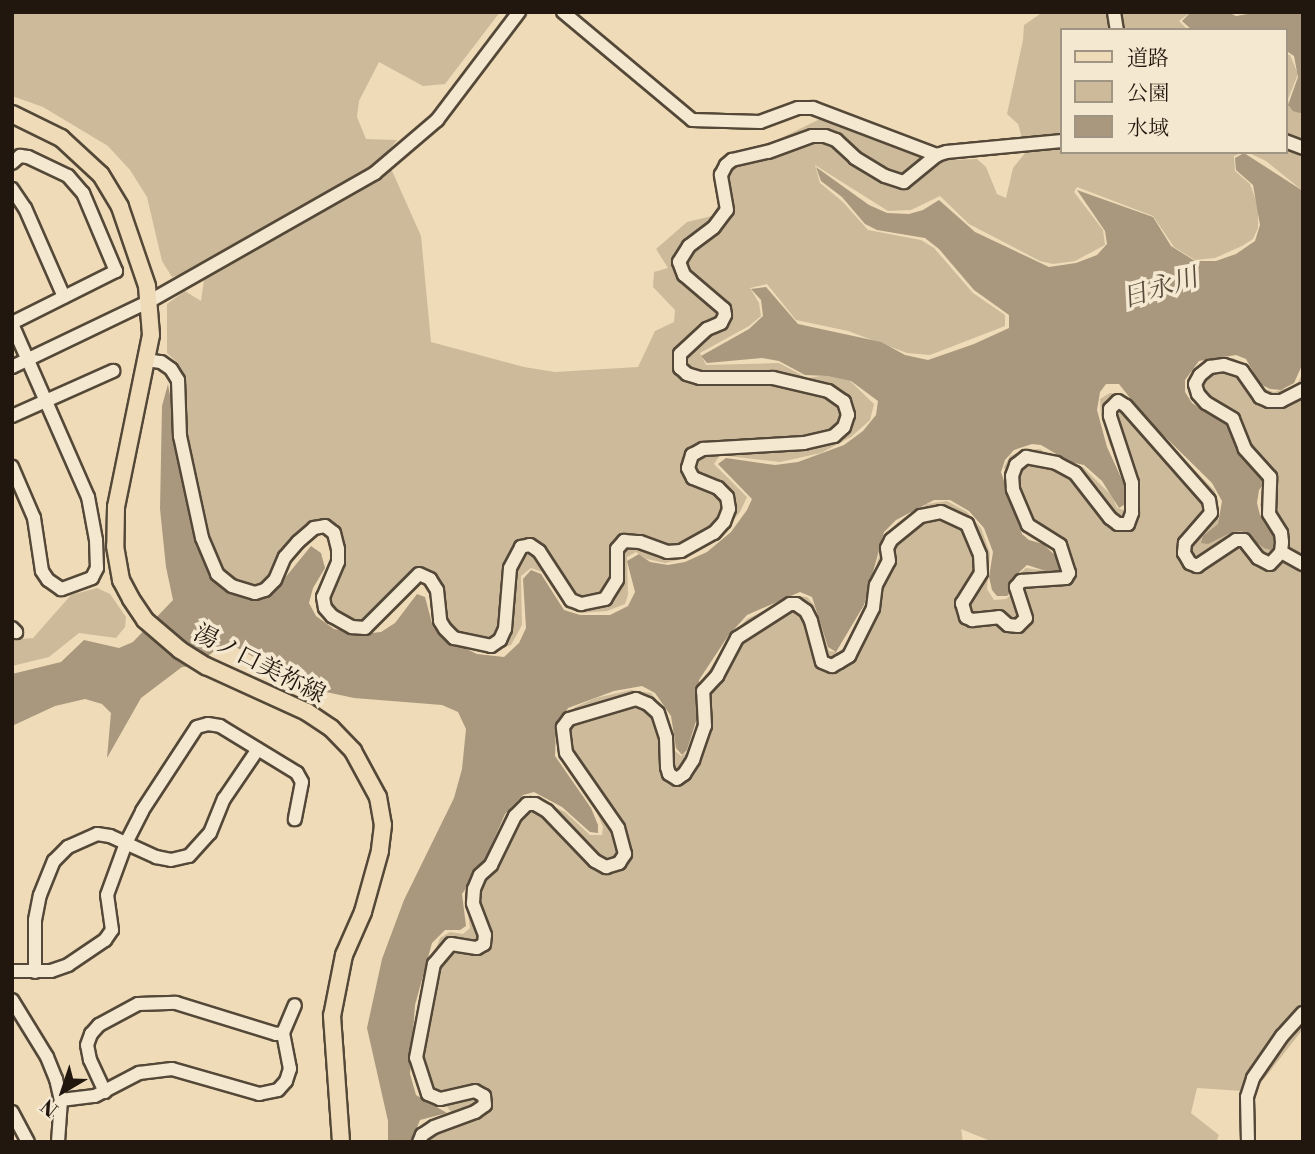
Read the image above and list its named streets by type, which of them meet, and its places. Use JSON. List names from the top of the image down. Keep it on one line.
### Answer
{"streets":{"main road":["湯ノ口美祢線"]},"water":["日永川"],"legend":["道路","公園","水域"],"north":"bottom left"}
